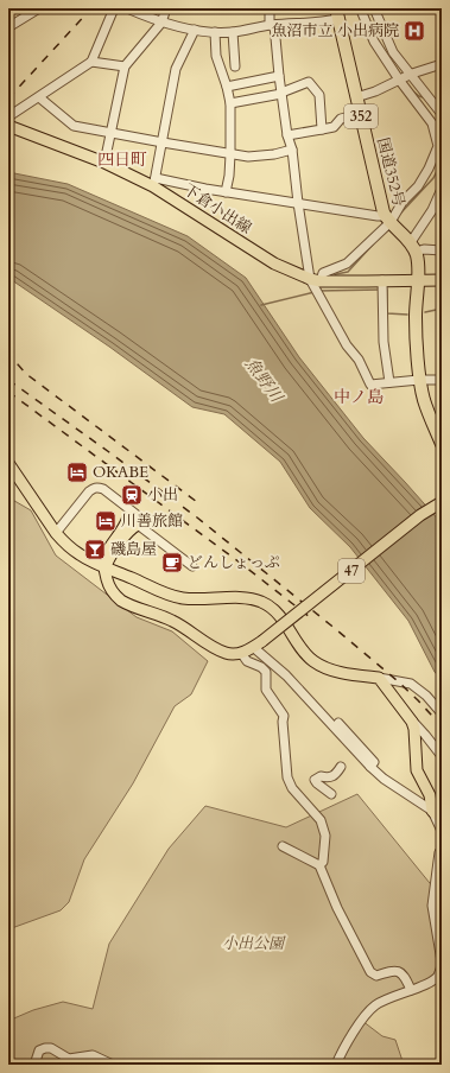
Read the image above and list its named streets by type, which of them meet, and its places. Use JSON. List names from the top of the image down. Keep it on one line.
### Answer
{"streets":{"highway":["352","国道352号"],"main road":["下倉小出線","47"]},"districts":["四日町","中ノ島"],"water":["魚野川"],"parks":["小出公園"],"places":{"hospital":["魚沼市立 小出病院"],"hotel":["OKABE","川善旅館"],"station":["小出"],"bar":["磯島屋"],"cafe":["どんしょっぷ"]}}
